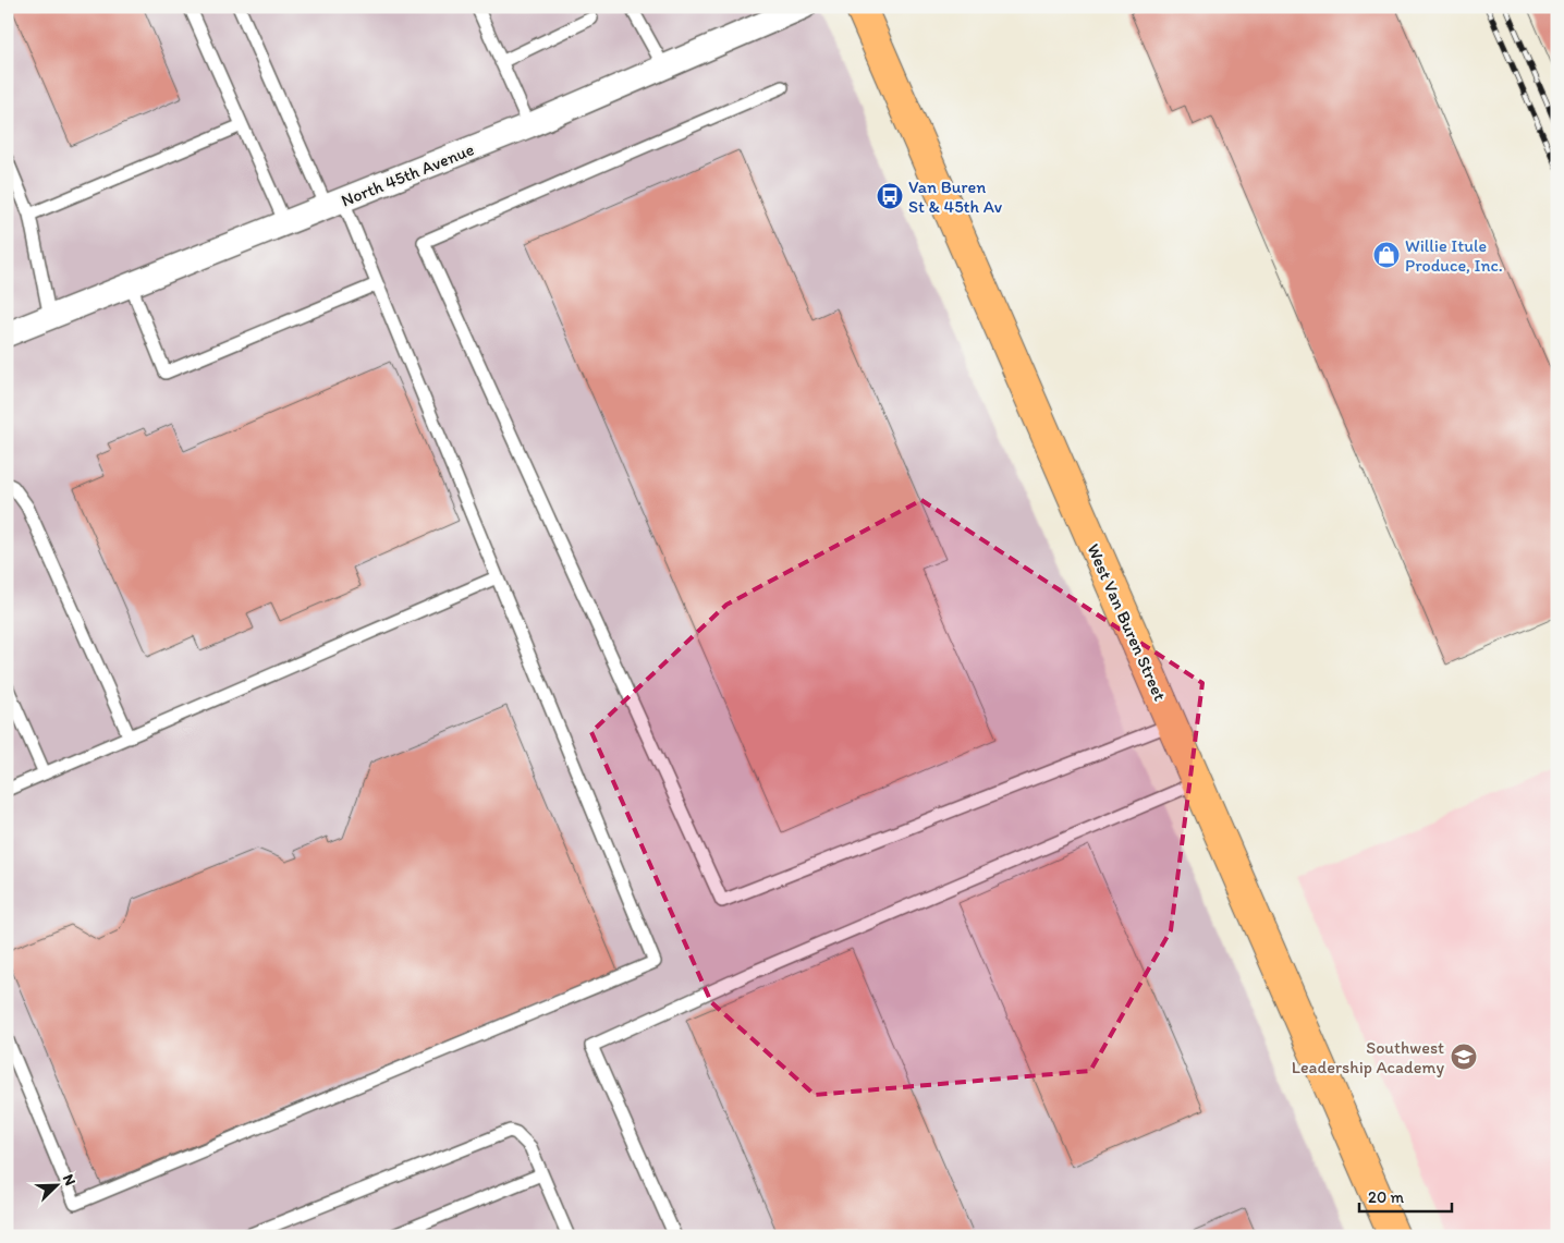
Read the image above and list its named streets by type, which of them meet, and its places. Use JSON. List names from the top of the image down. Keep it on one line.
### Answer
{"streets":{"main road":["West Van Buren Street"],"street":["North 45th Avenue"]},"places":{"bus stop":["Van Buren St & 45th Av"],"shop":["Willie Itule Produce, Inc."],"school or university":["Southwest Leadership Academy"]},"scale_bar":"20 m","north":"top right"}
